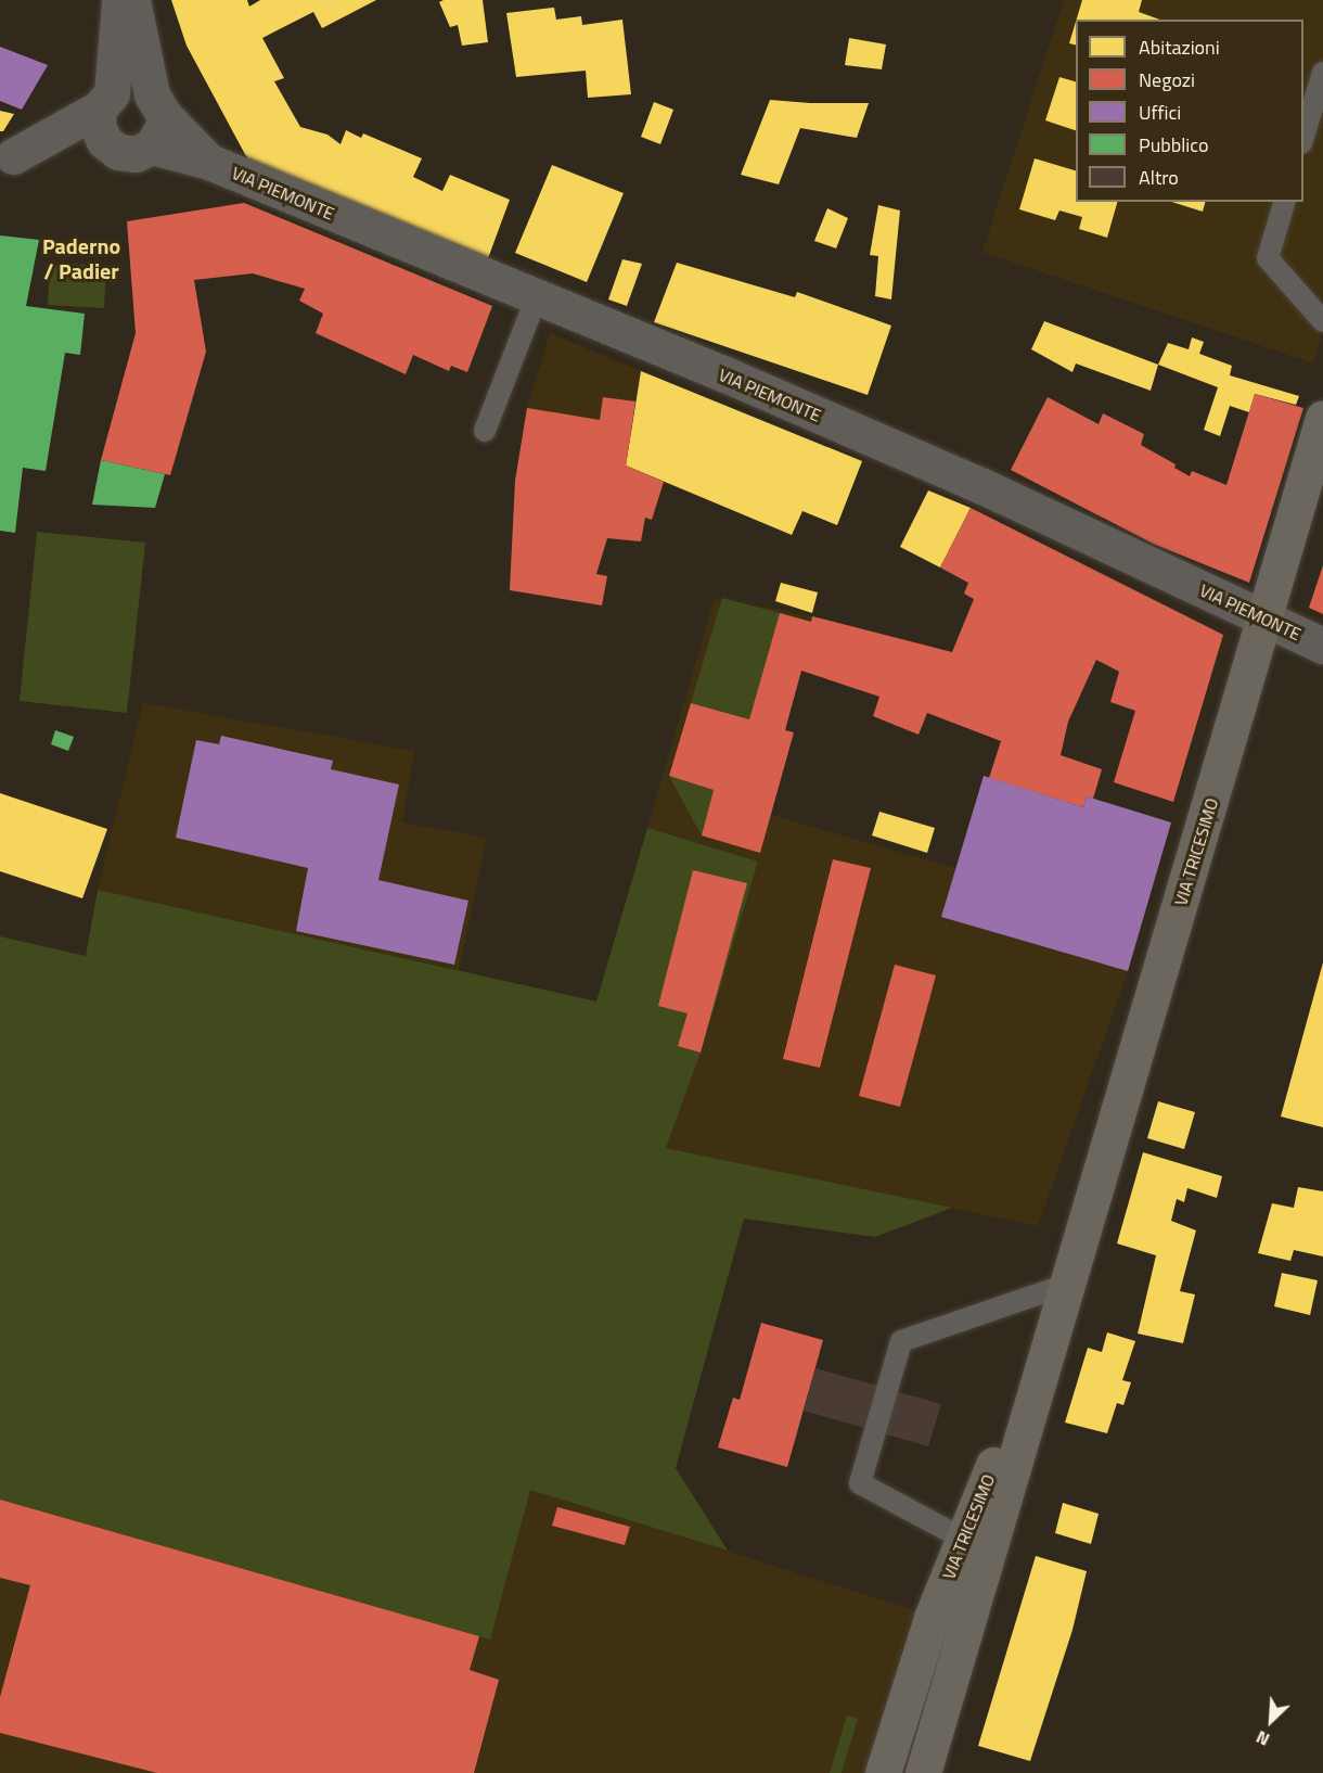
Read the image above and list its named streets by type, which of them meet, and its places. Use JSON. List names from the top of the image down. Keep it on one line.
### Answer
{"streets":{"main road":["VIA TRICESIMO"],"street":["VIA PIEMONTE"]},"crossings":[["VIA PIEMONTE","VIA TRICESIMO"]],"districts":["Paderno / Padier"],"legend":["Abitazioni","Negozi","Uffici","Pubblico","Altro"],"north":"bottom left"}
